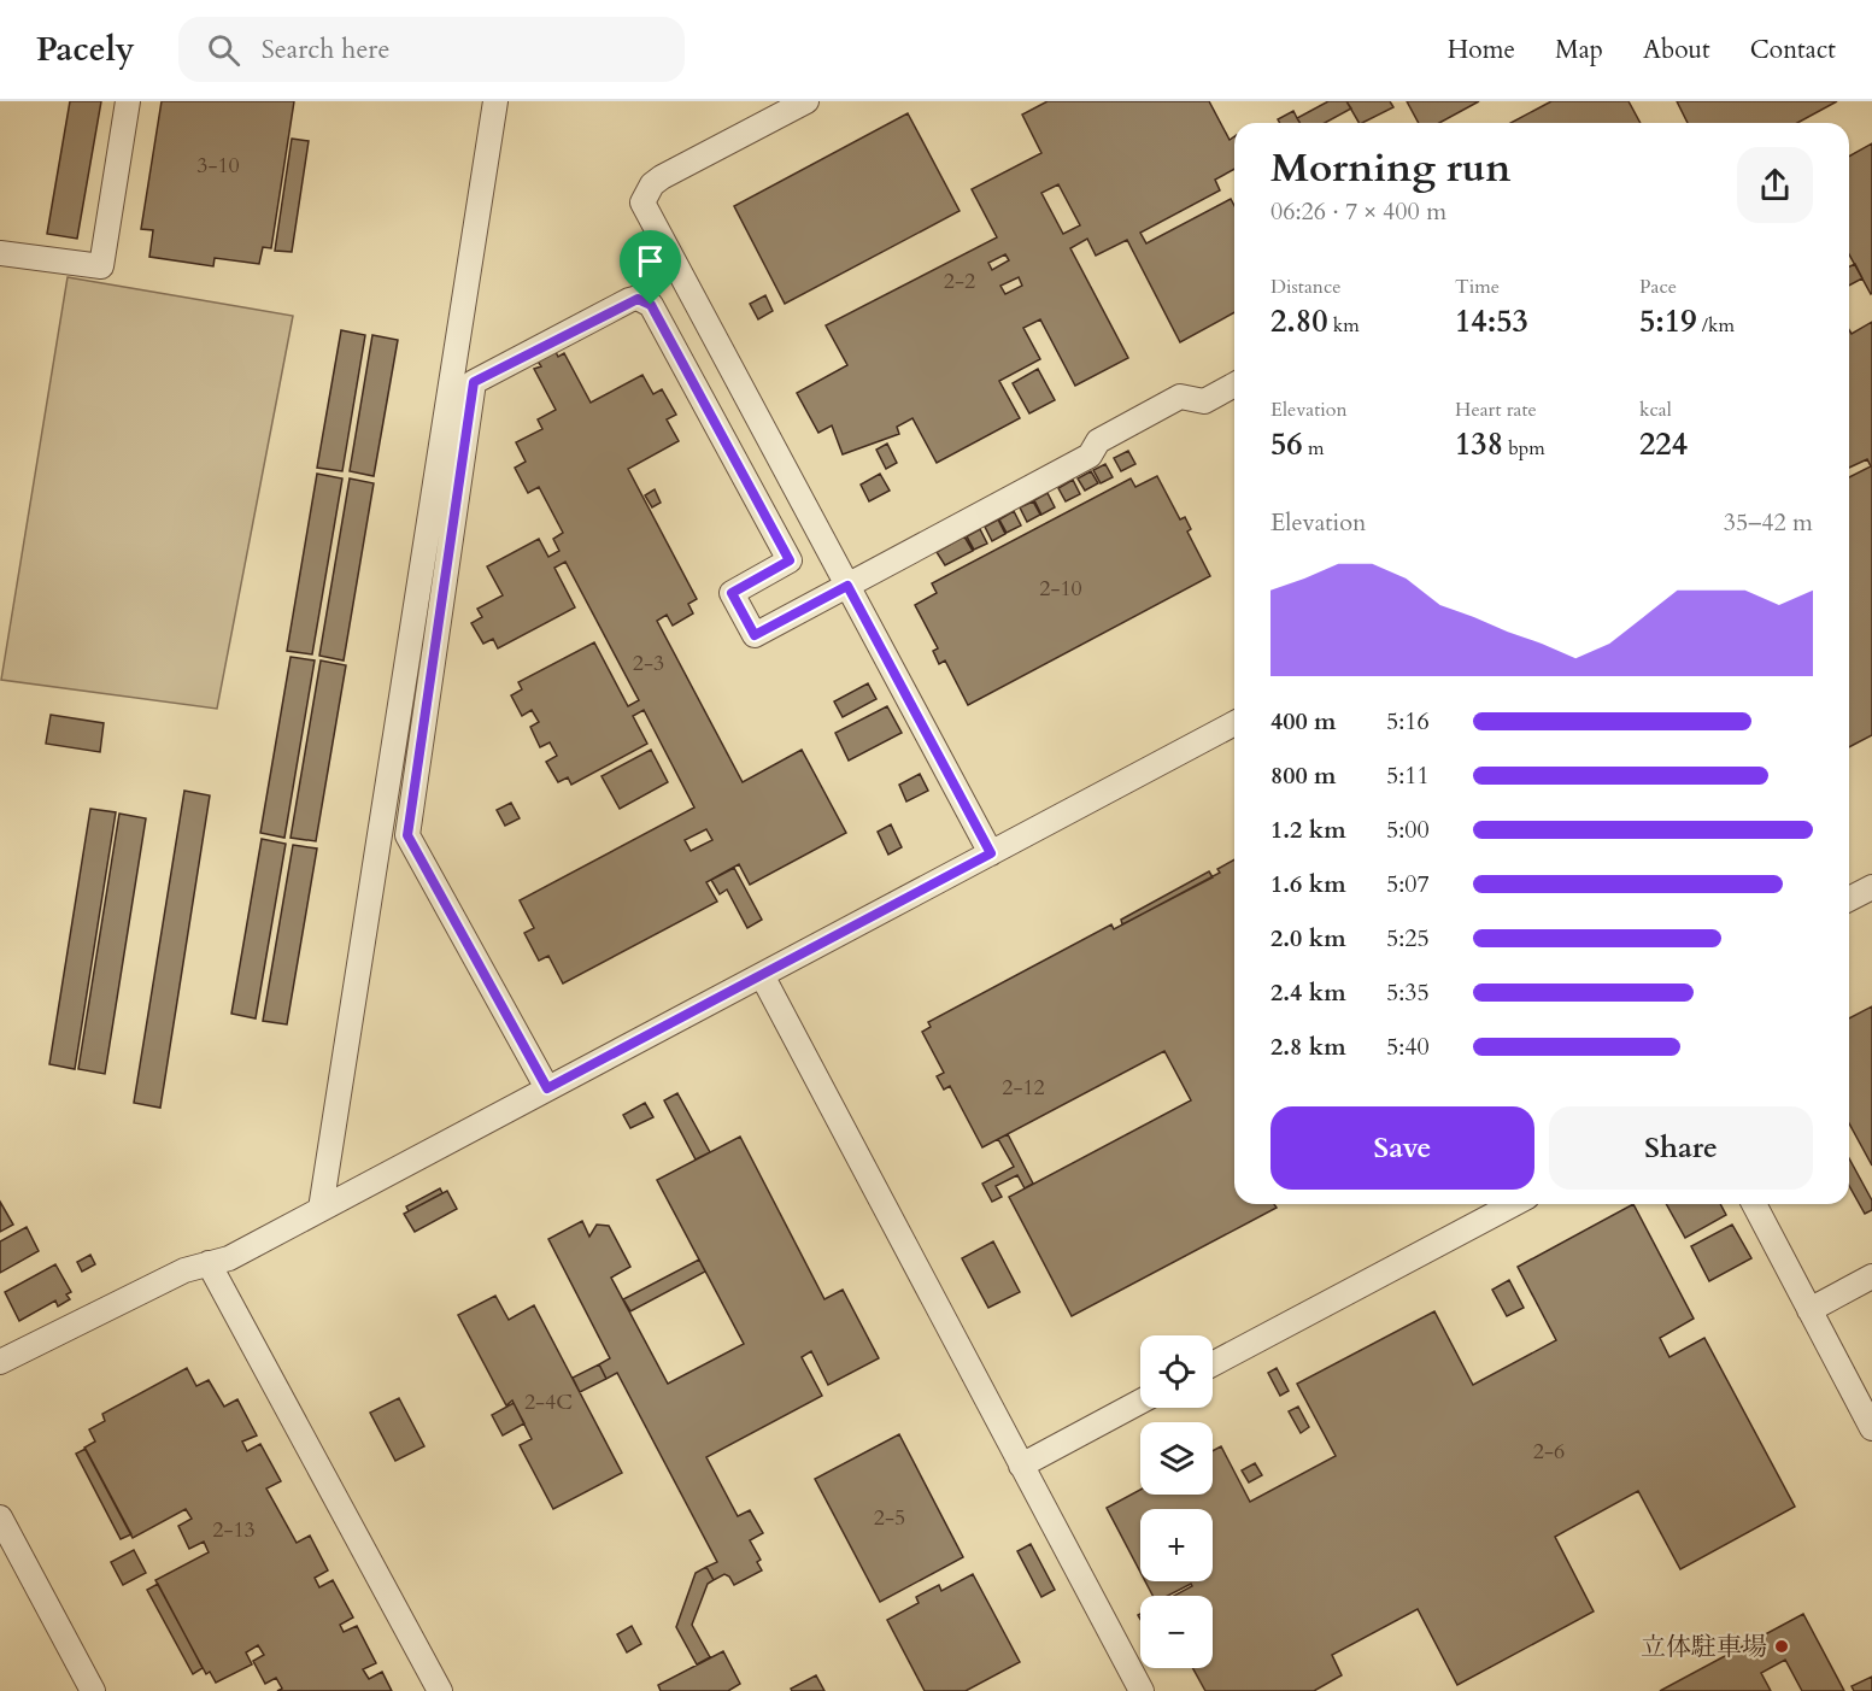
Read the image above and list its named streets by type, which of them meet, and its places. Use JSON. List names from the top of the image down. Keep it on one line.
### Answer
{"places":["立体駐車場"],"house_numbers":["3-10","2-2","2-10","2-3","2-12","2-4C","2-6","2-5","2-13"],"page":{"header":"Pacely","search":"Search here","nav":["Home","Map","About","Contact"],"heading":["Morning run","06:26 · 7 × 400 m"],"stats":[["Distance","2.80 km"],["Time","14:53"],["Pace","5:19 /km"],["Elevation","56 m"],["Heart rate","138 bpm"],["kcal","224"]],"chart":["Elevation","35–42 m"],"list":[{"name":"400 m","note":"5:16"},{"name":"800 m","note":"5:11"},{"name":"1.2 km","note":"5:00"},{"name":"1.6 km","note":"5:07"},{"name":"2.0 km","note":"5:25"},{"name":"2.4 km","note":"5:35"},{"name":"2.8 km","note":"5:40"}],"buttons":["Save","Share"],"map_buttons":["+","−"]}}
